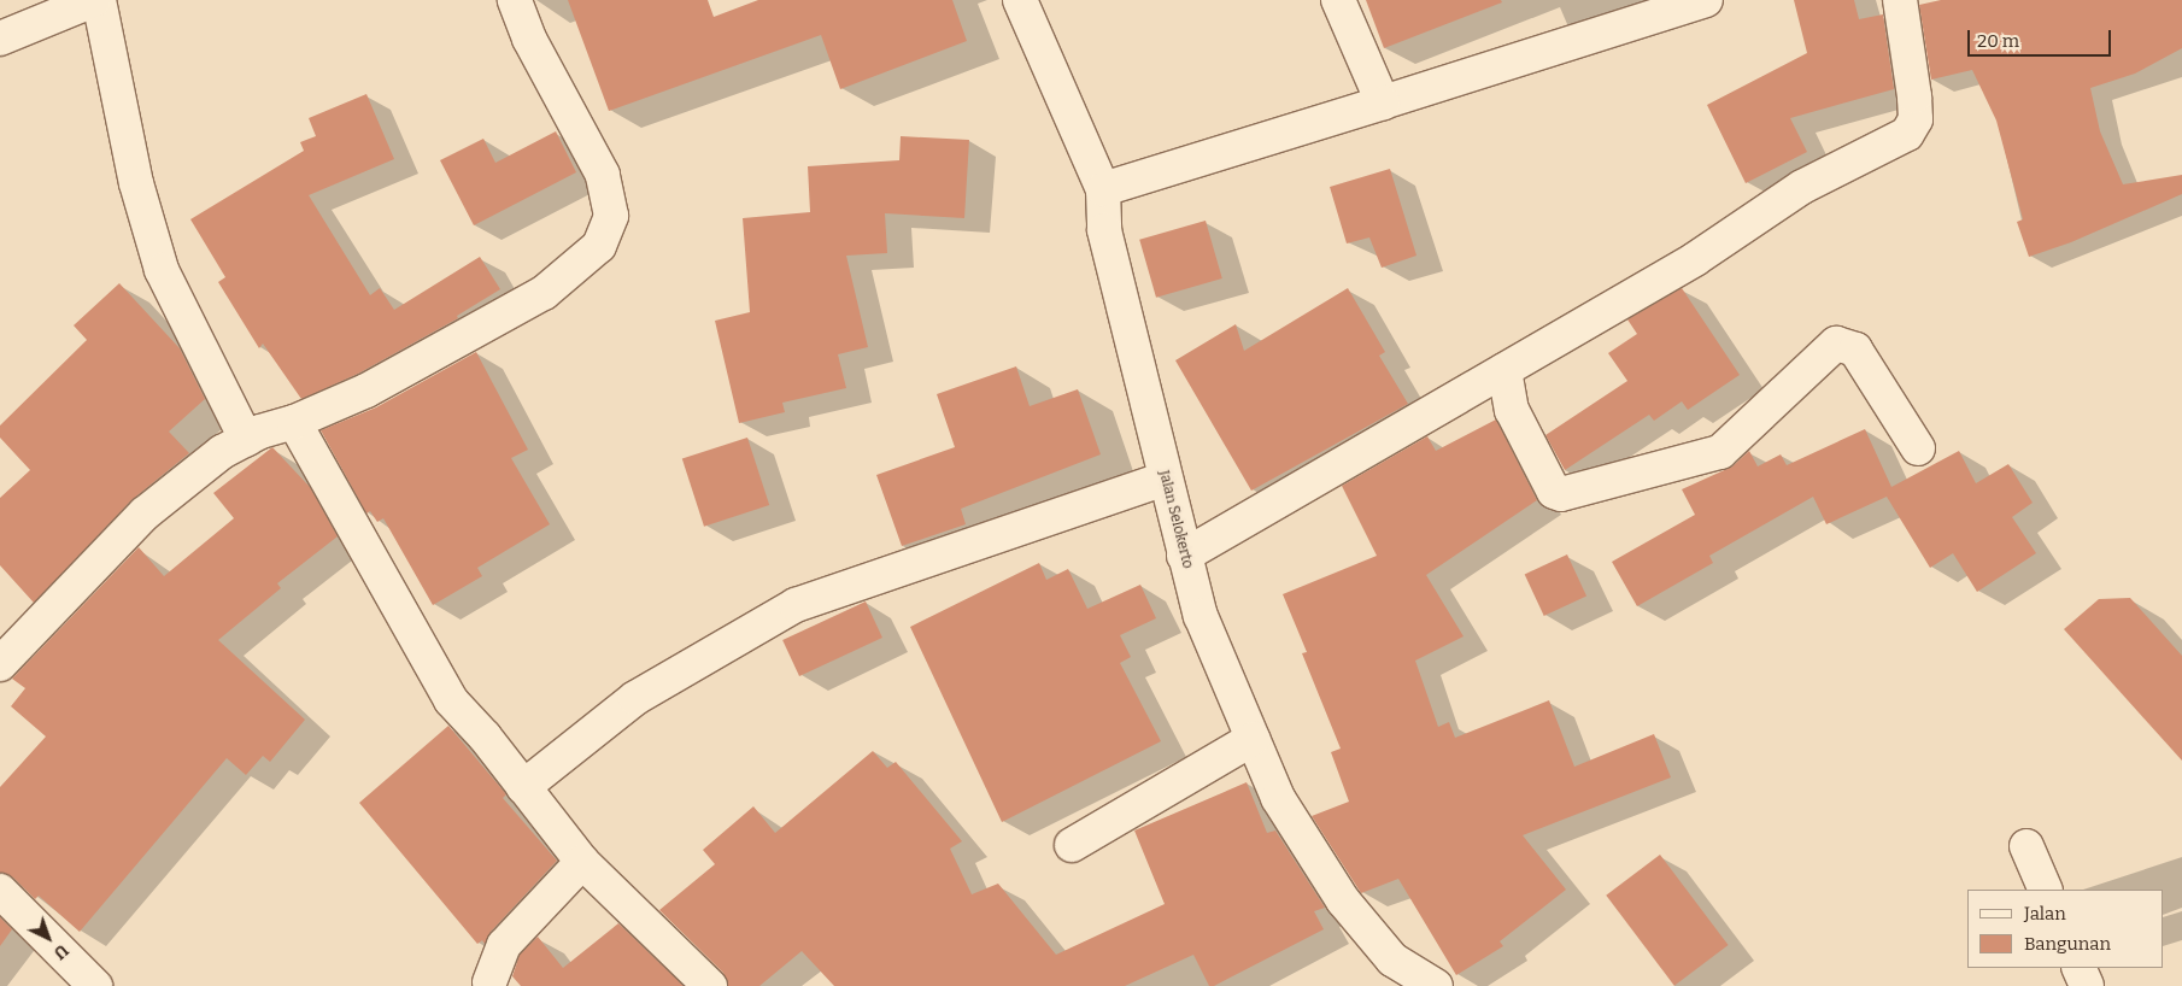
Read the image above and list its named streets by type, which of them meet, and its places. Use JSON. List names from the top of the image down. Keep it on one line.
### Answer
{"streets":{"street":["Jalan Selokerto"]},"legend":["Jalan","Bangunan"],"scale_bar":"20 m","north":"bottom right"}
